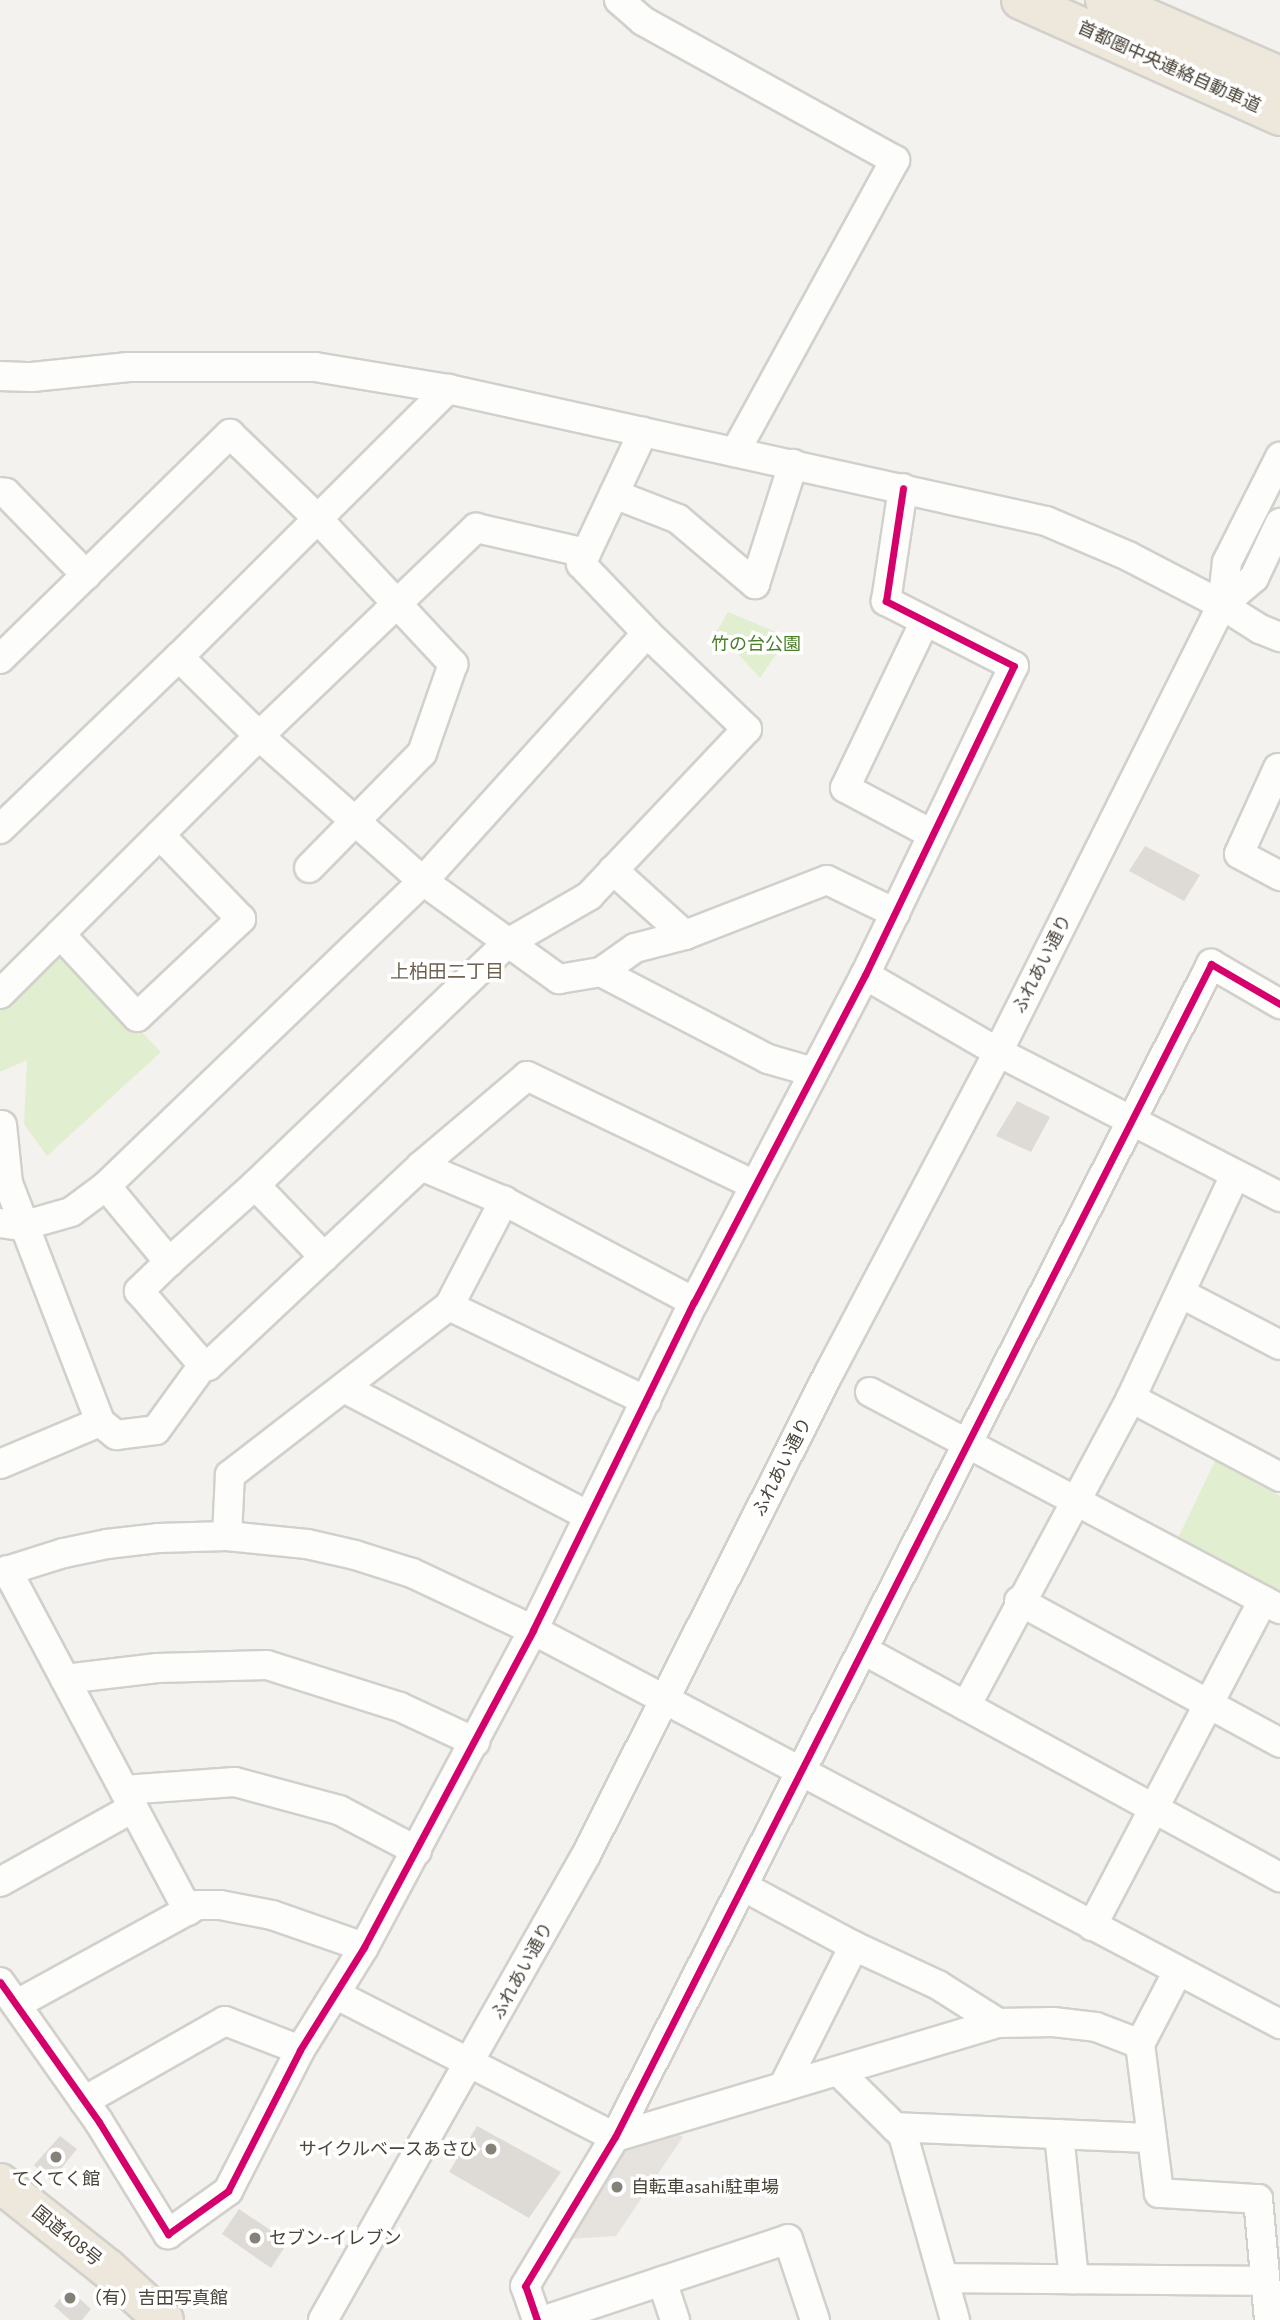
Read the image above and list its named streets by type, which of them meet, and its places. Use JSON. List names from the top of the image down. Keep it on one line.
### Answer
{"streets":{"highway":["首都圏中央連絡自動車道","国道408号"],"street":["ふれあい通り"]},"districts":["上柏田二丁目"],"parks":["竹の台公園"],"places":["サイクルベースあさひ","てくてく館","自転車asahi駐車場","セブン-イレブン","（有）吉田写真館"]}
